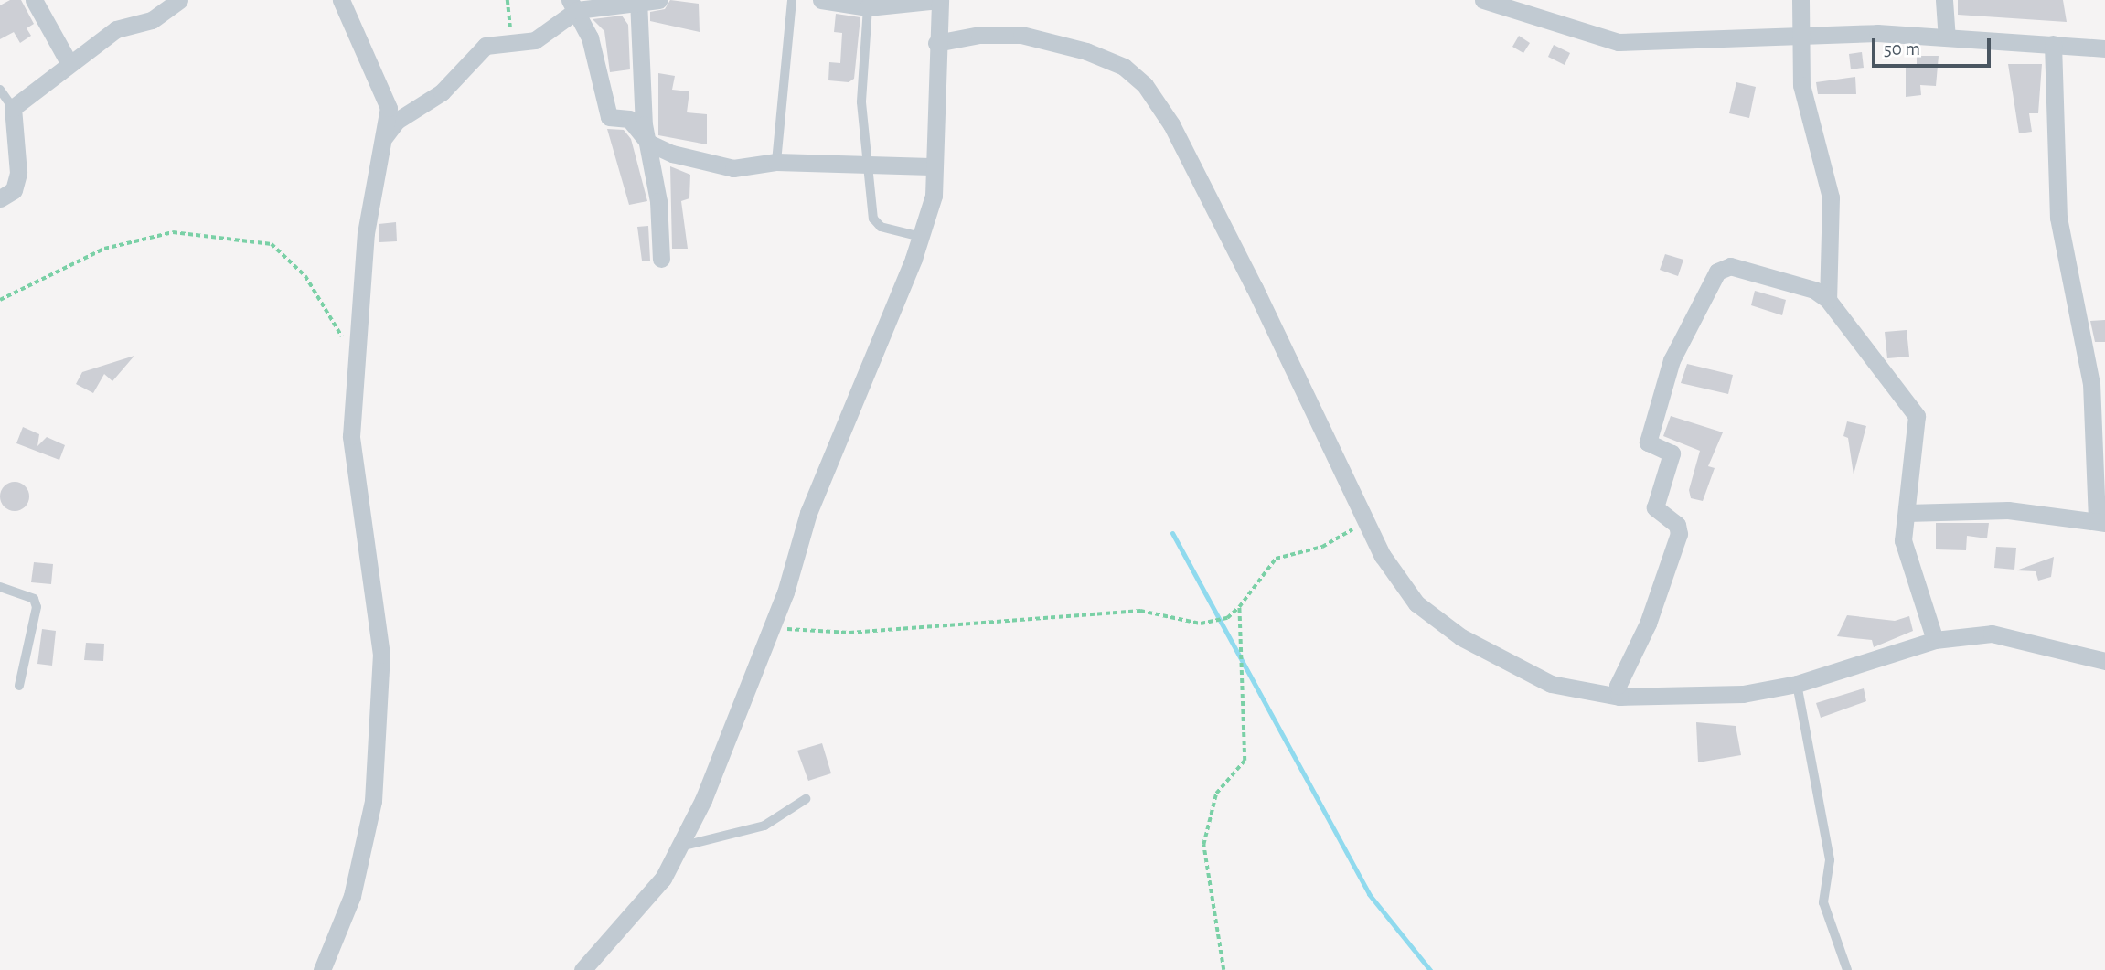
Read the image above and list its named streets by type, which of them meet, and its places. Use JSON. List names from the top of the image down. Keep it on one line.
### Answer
{"scale_bar":"50 m"}
